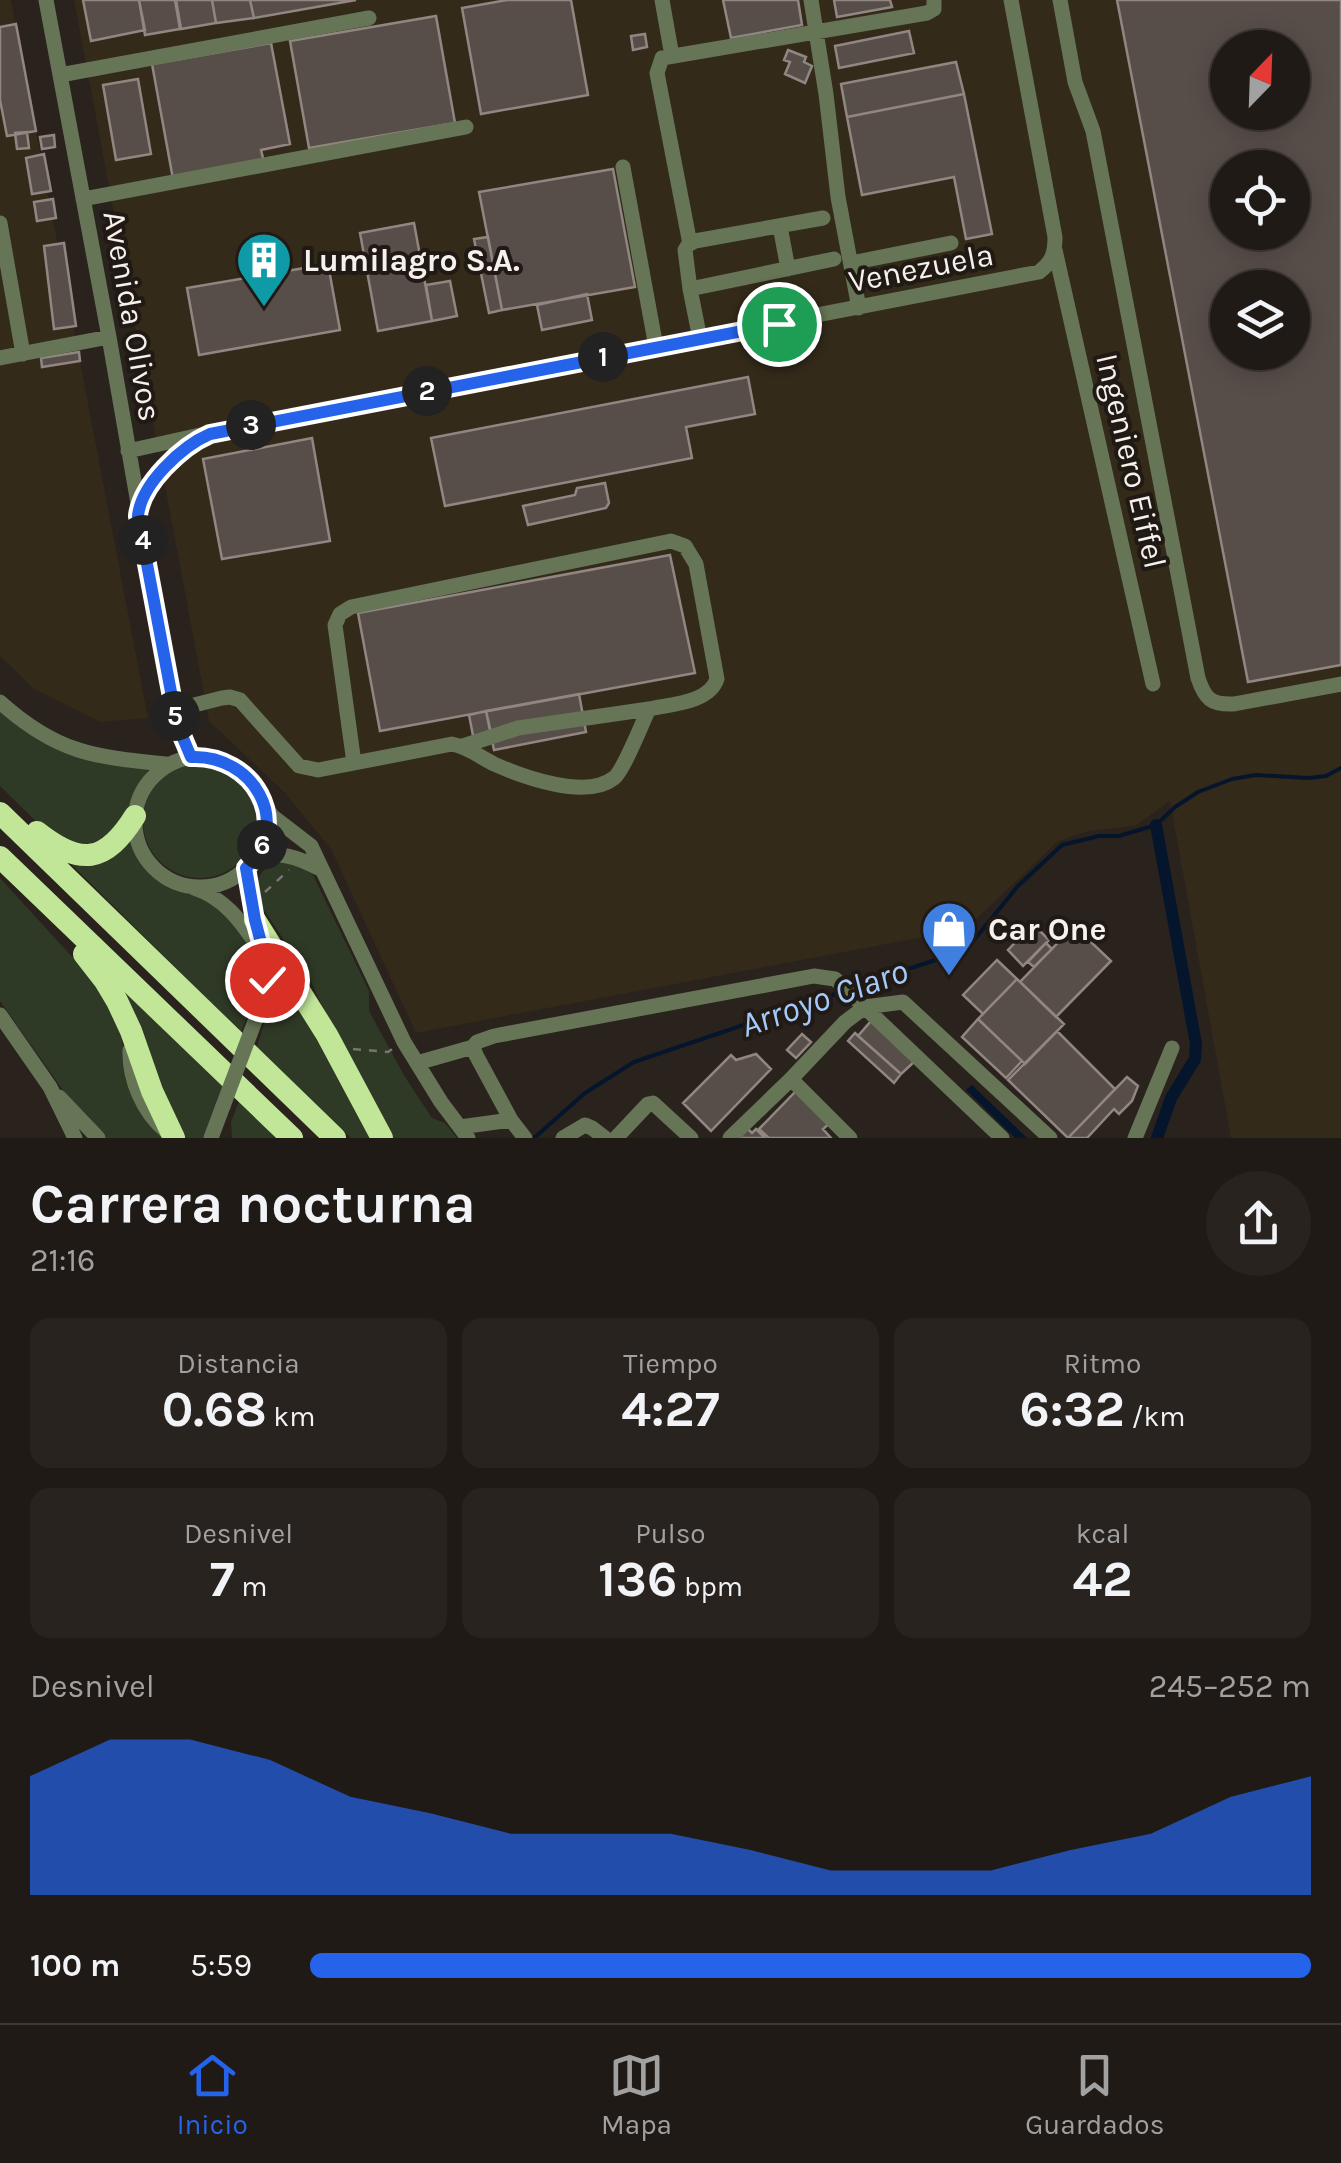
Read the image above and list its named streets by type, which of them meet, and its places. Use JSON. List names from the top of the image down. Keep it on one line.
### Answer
{"streets":{"street":["Venezuela","Avenida Olivos","Ingeniero Eiffel"]},"crossings":[["Venezuela","Avenida Olivos"],["Venezuela","Ingeniero Eiffel"]],"water":["Arroyo Claro"],"places":{"building":["Lumilagro S.A."],"shop":["Car One"]},"north":"top right","page":{"pins":["1","2","3","4","5","6"],"heading":["Carrera nocturna","21:16"],"stats":[["Distancia","0.68 km"],["Tiempo","4:27"],["Ritmo","6:32 /km"],["Desnivel","7 m"],["Pulso","136 bpm"],["kcal","42"]],"chart":["Desnivel","245–252 m"],"list":[{"name":"100 m","note":"5:59"}],"tabs":["Inicio","Mapa","Guardados"]}}
